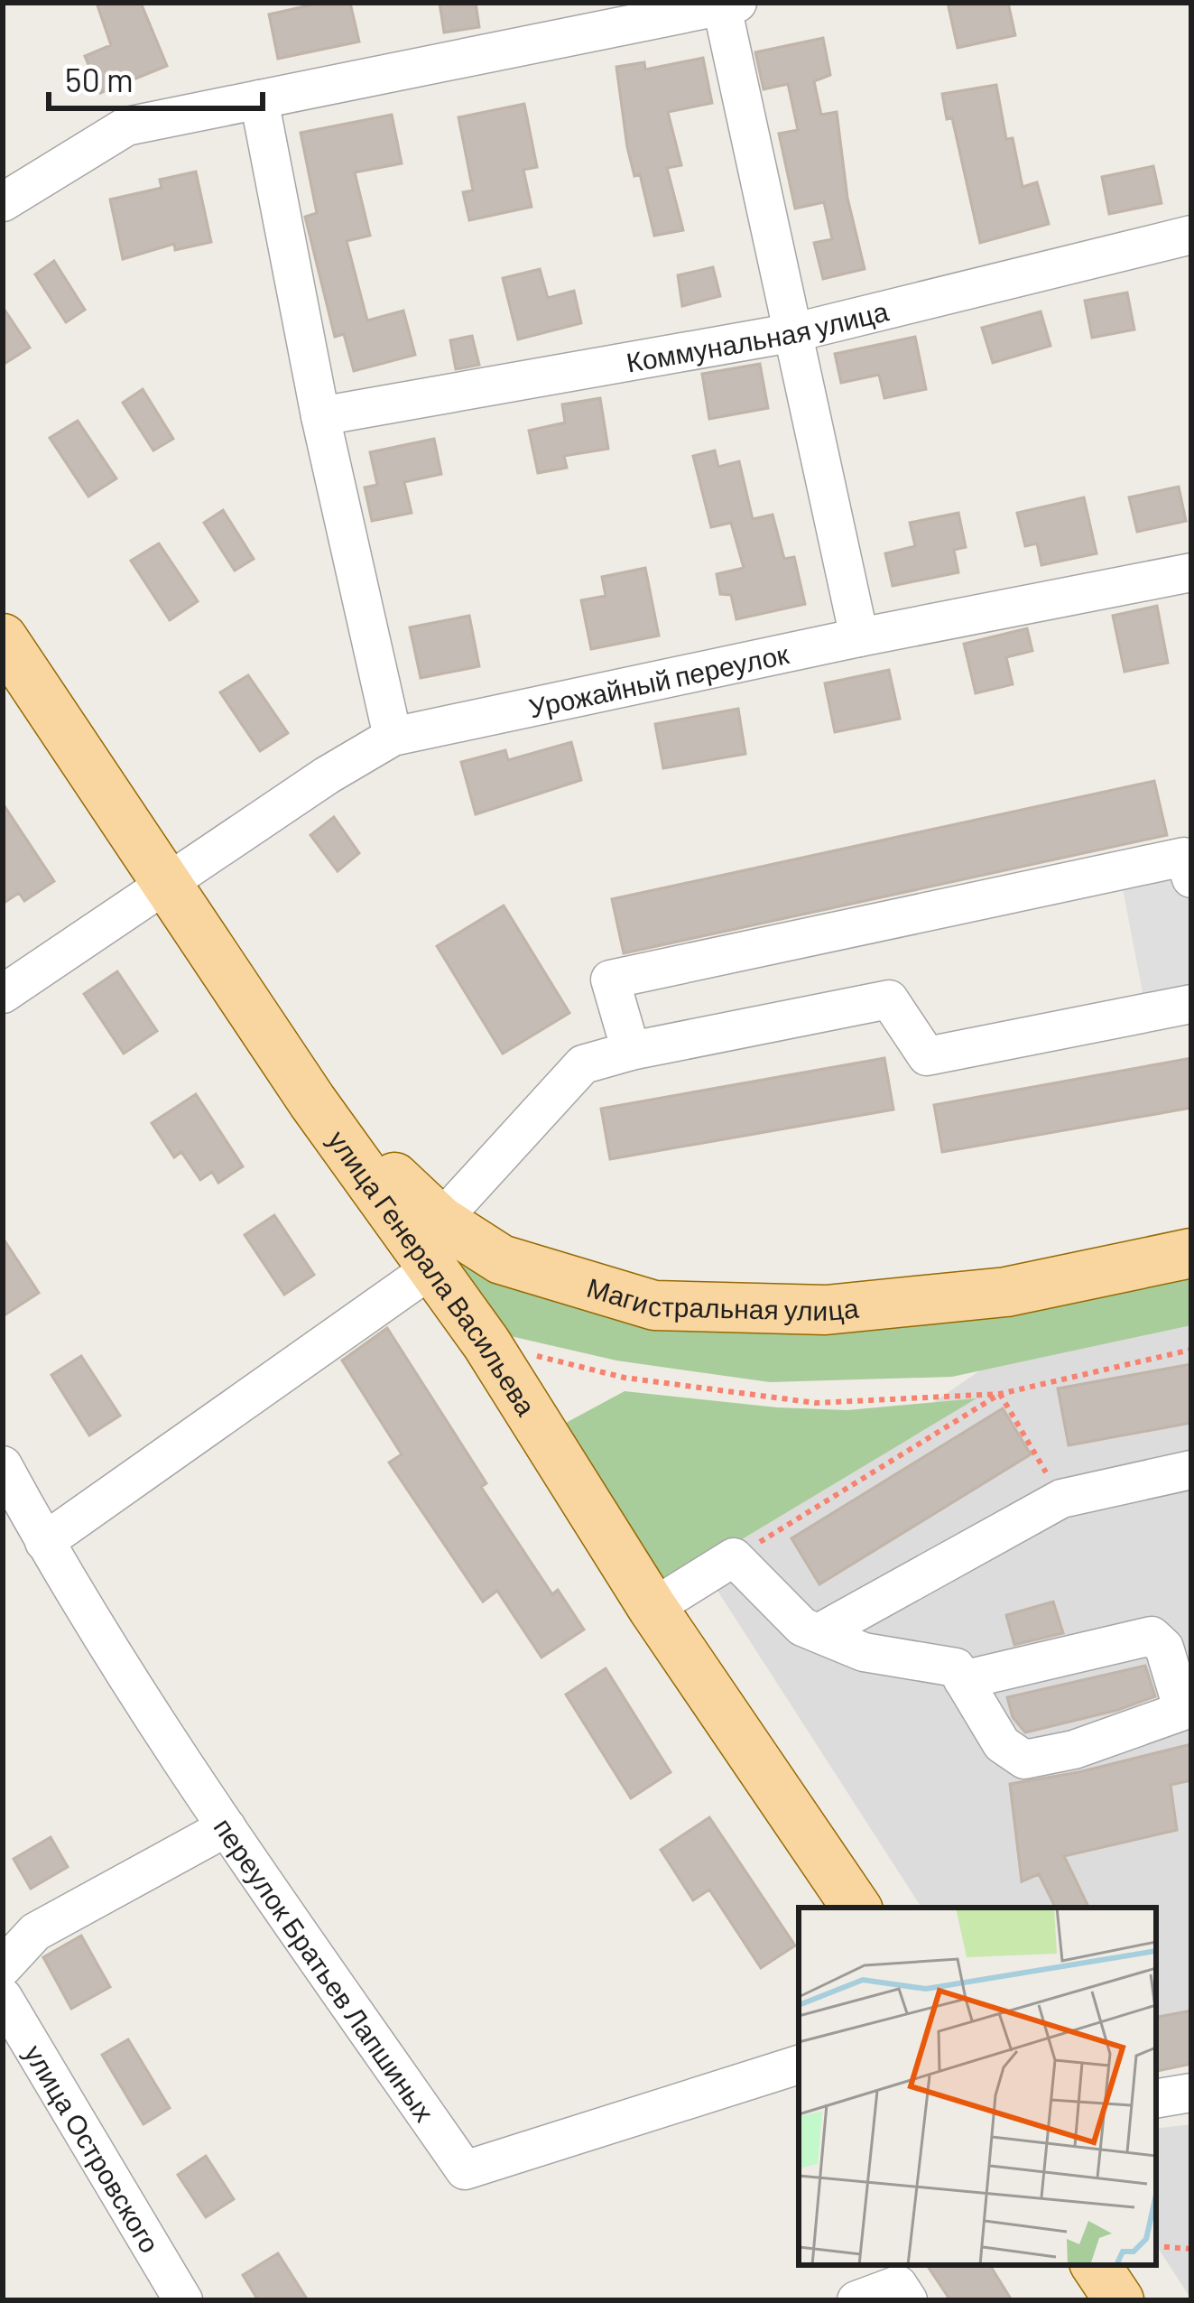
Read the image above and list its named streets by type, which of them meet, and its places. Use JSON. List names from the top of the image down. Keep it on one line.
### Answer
{"streets":{"main road":["улица Генерала Васильева","Магистральная улица"],"street":["Коммунальная улица","Урожайный переулок","переулок Братьев Лапшиных","улица Островского"]},"crossings":[["Урожайный переулок","улица Генерала Васильева"],["улица Генерала Васильева","Магистральная улица"]],"scale_bar":"50 m"}
